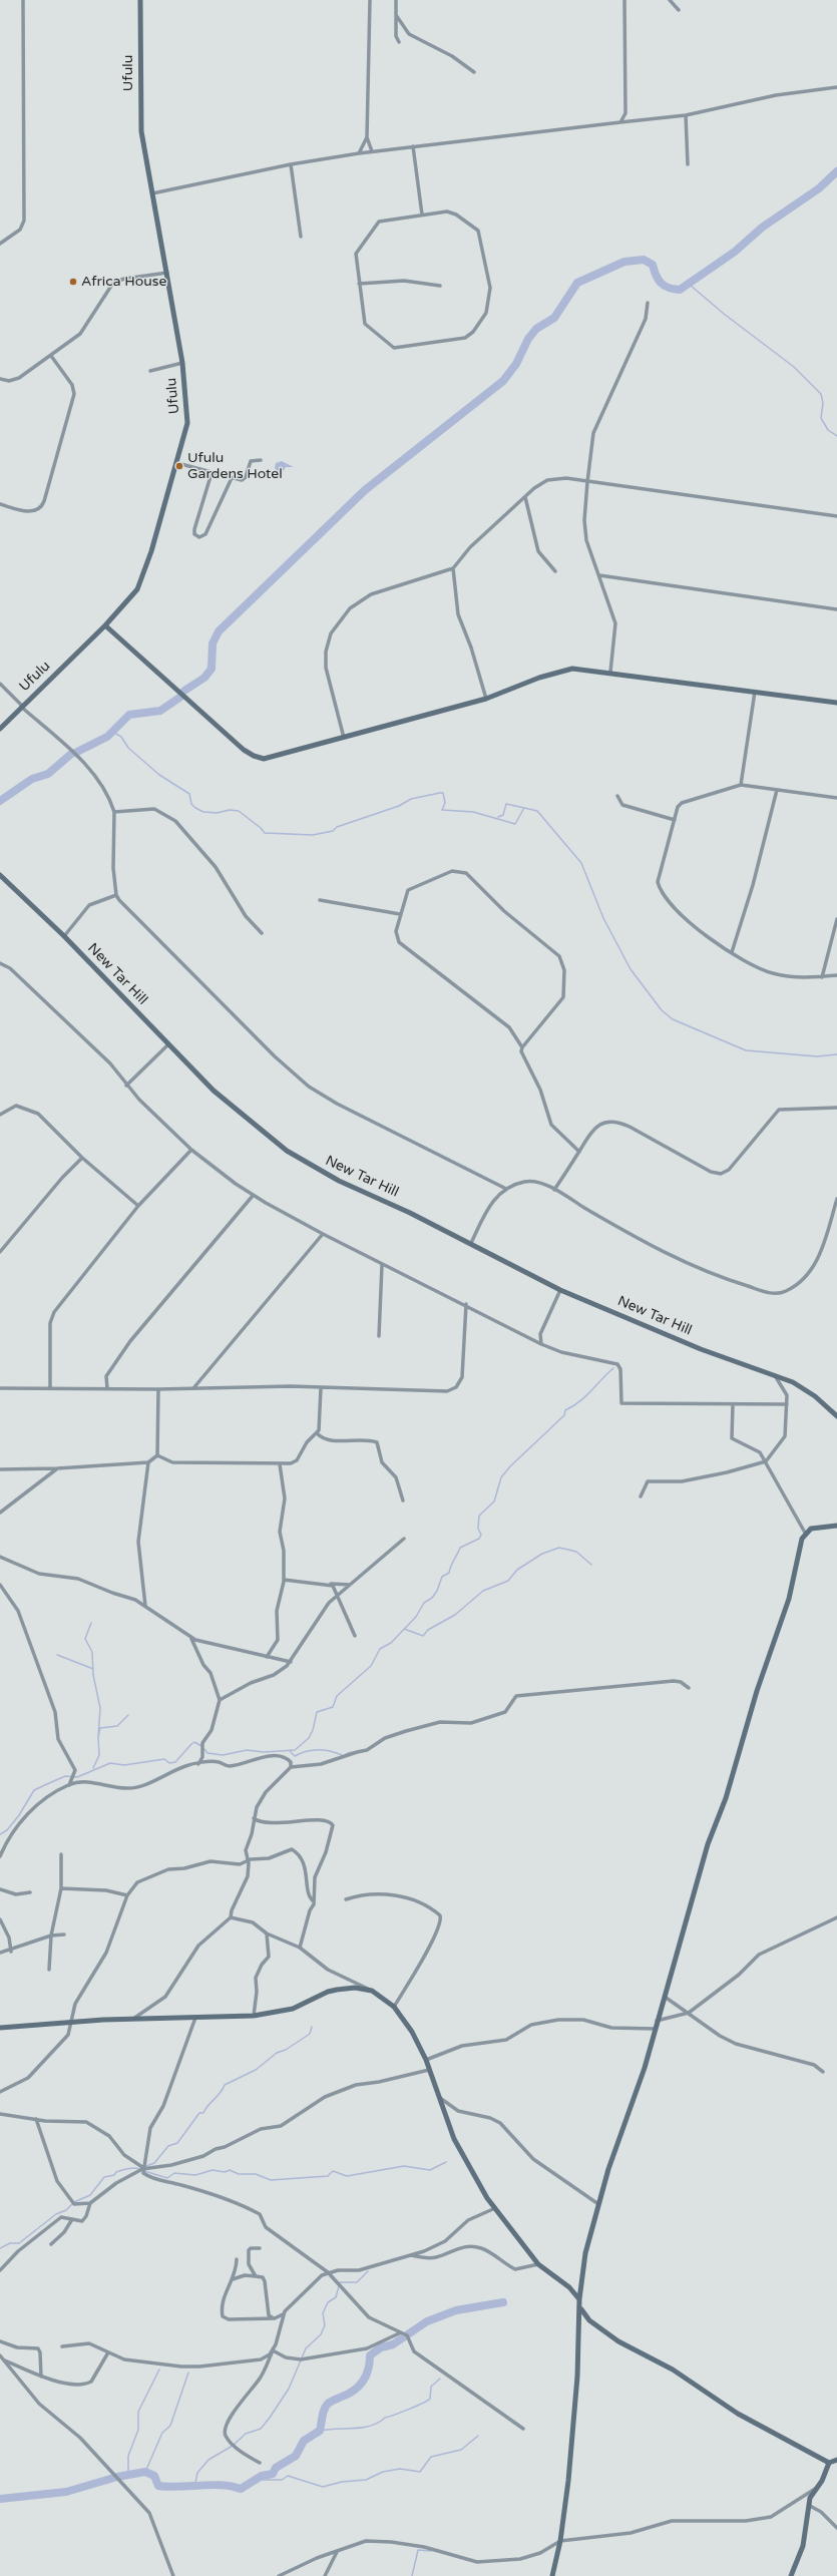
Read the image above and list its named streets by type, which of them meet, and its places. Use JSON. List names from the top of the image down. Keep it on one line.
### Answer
{"streets":{"street":["Ufulu","New Tar Hill"]},"places":["Africa House","Ufulu Gardens Hotel"]}
